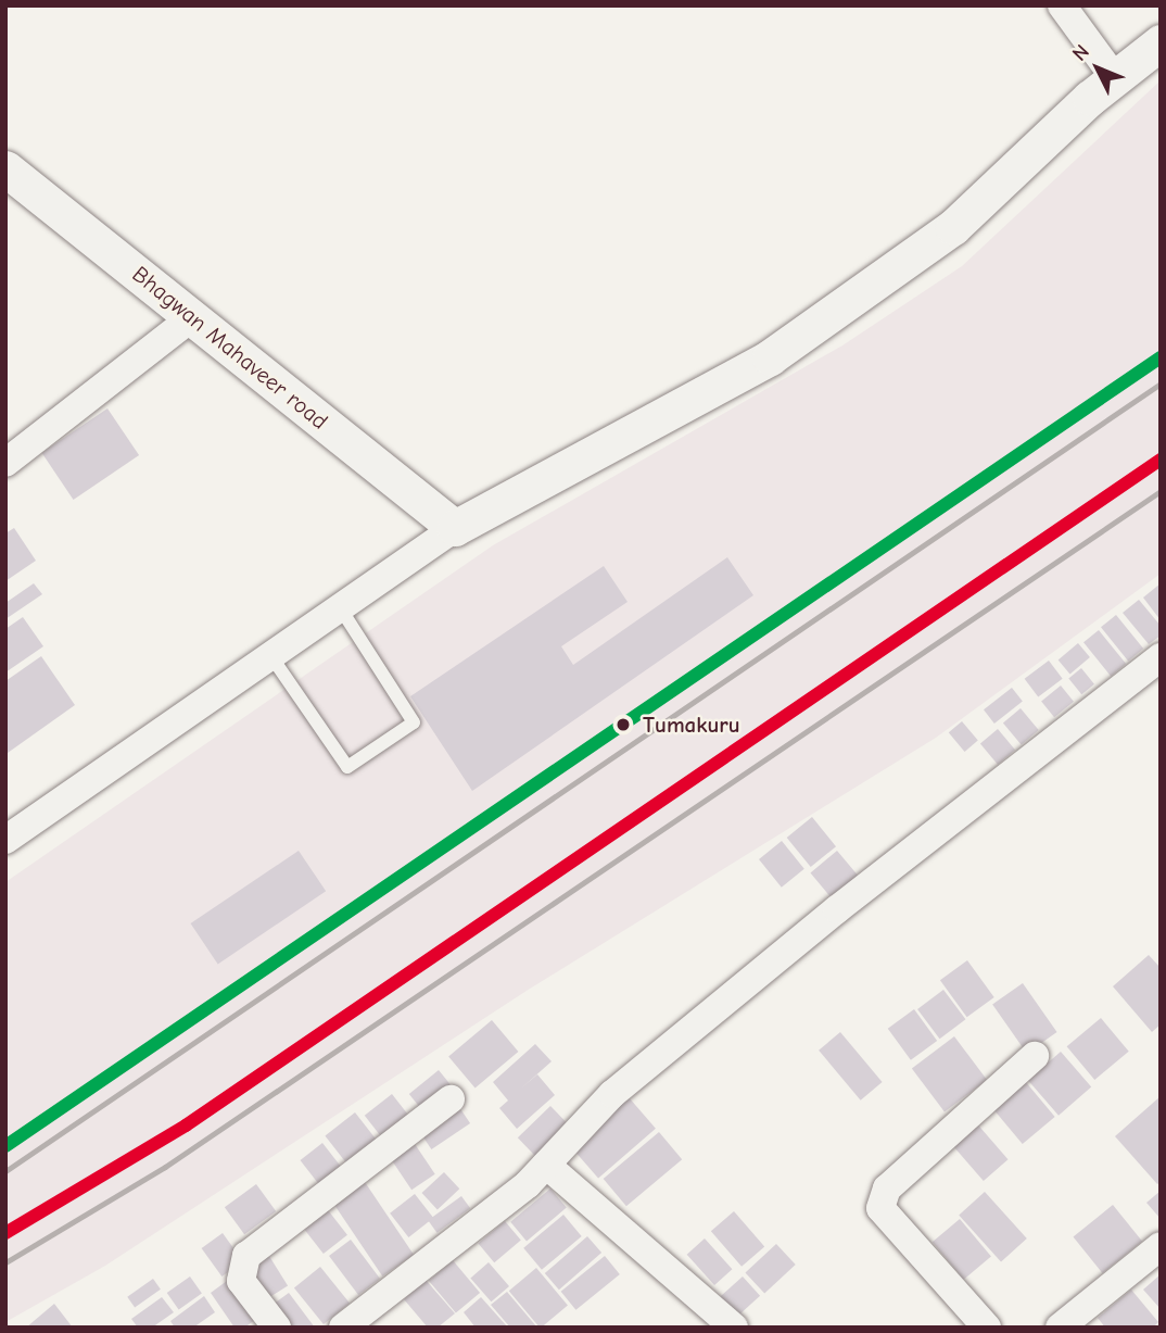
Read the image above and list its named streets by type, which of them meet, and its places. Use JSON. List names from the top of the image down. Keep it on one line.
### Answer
{"streets":{"street":["Bhagwan Mahaveer road"]},"places":["Tumakuru"],"north":"top left"}
